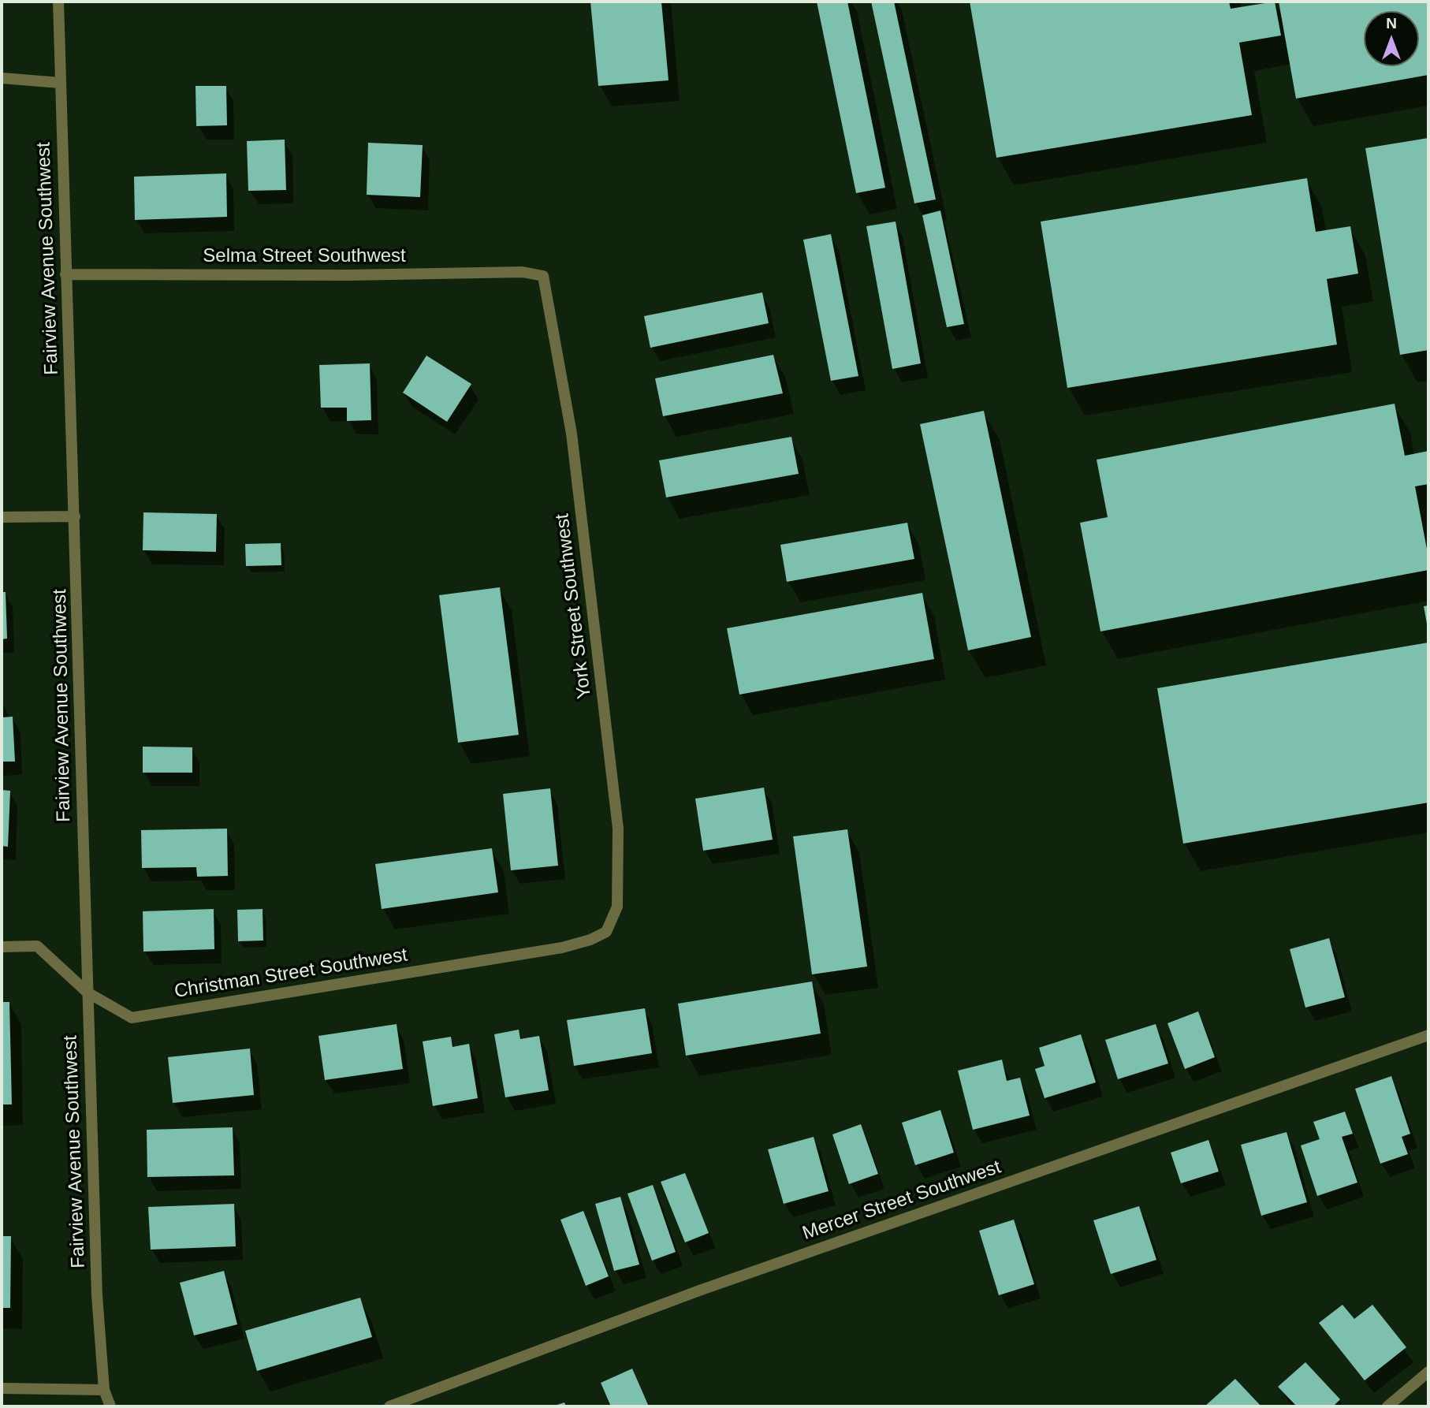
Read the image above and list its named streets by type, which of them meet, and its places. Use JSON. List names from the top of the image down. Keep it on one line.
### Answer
{"streets":{"street":["Selma Street Southwest","Fairview Avenue Southwest","York Street Southwest","Christman Street Southwest","Mercer Street Southwest"]},"crossings":[["Selma Street Southwest","Fairview Avenue Southwest"],["Selma Street Southwest","York Street Southwest"],["Fairview Avenue Southwest","Christman Street Southwest"],["York Street Southwest","Christman Street Southwest"]],"north":"top"}
